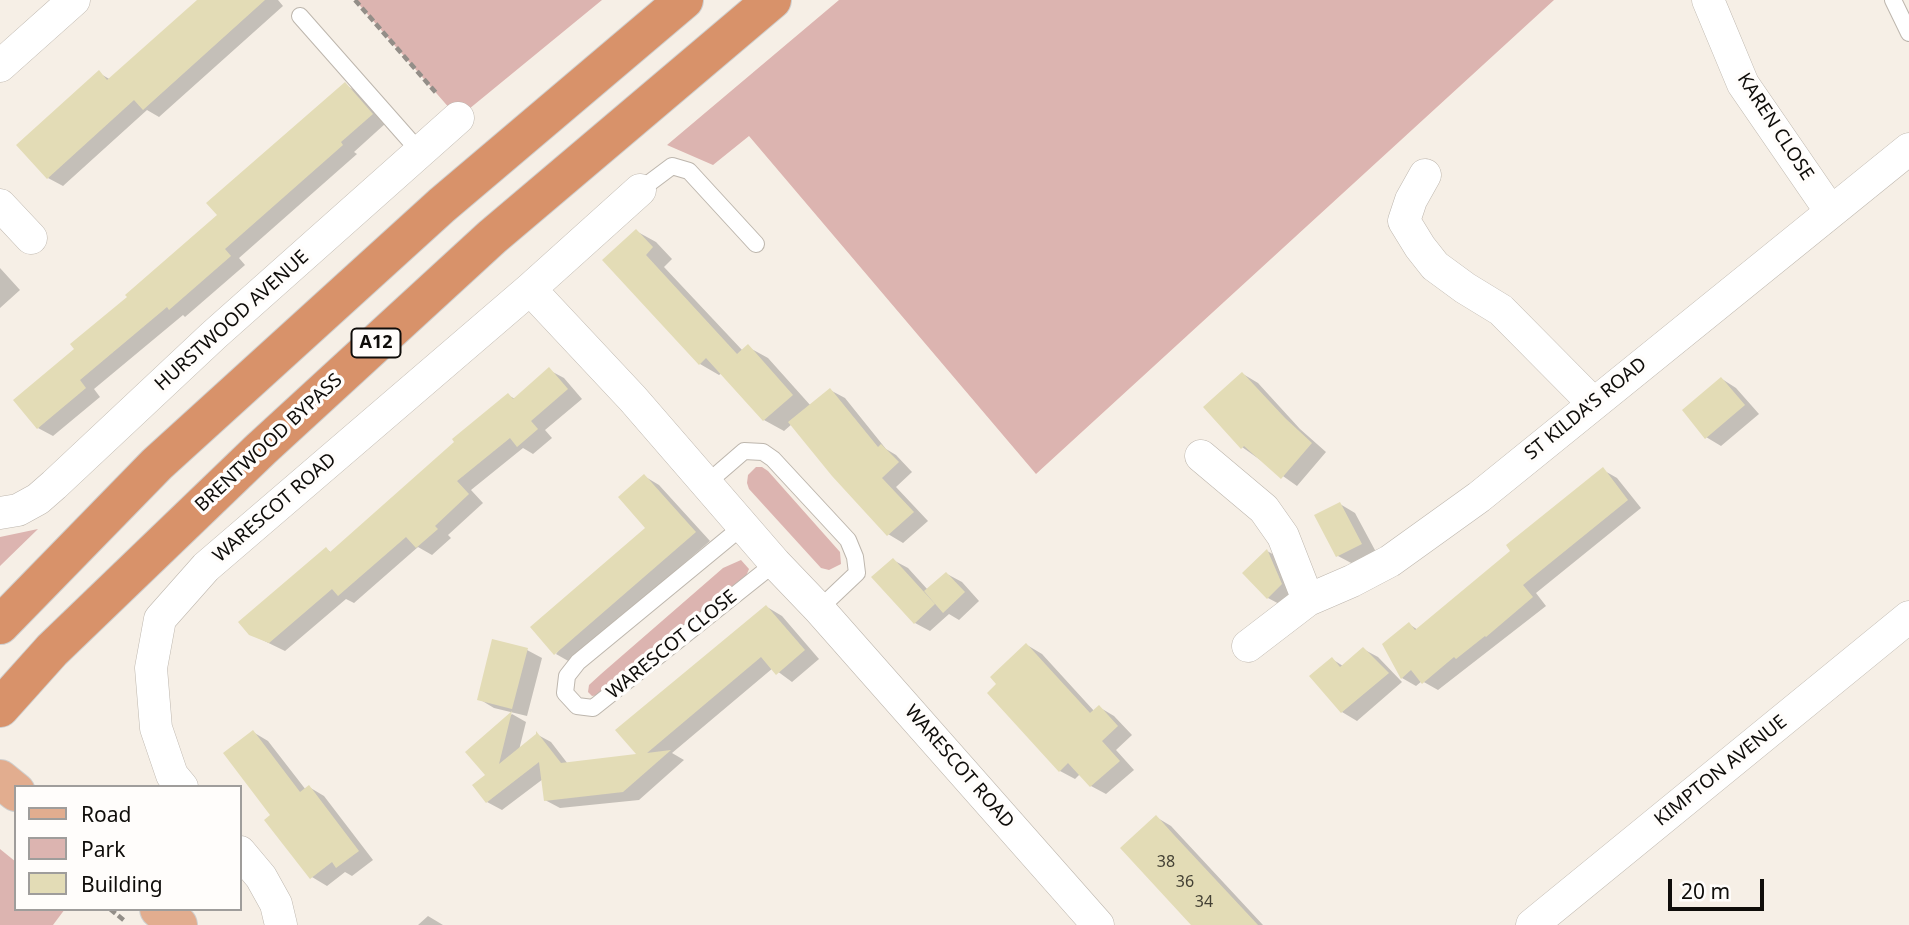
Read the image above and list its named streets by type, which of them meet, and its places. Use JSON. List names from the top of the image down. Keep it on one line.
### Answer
{"streets":{"highway":["A12","BRENTWOOD BYPASS"],"street":["KAREN CLOSE","HURSTWOOD AVENUE","ST KILDA'S ROAD","WARESCOT ROAD","KIMPTON AVENUE"],"lane":["WARESCOT CLOSE"]},"crossings":[["KAREN CLOSE","ST KILDA'S ROAD"],["WARESCOT ROAD","WARESCOT CLOSE"]],"house_numbers":["38","36","34"],"legend":["Road","Park","Building"],"scale_bar":"20 m"}
